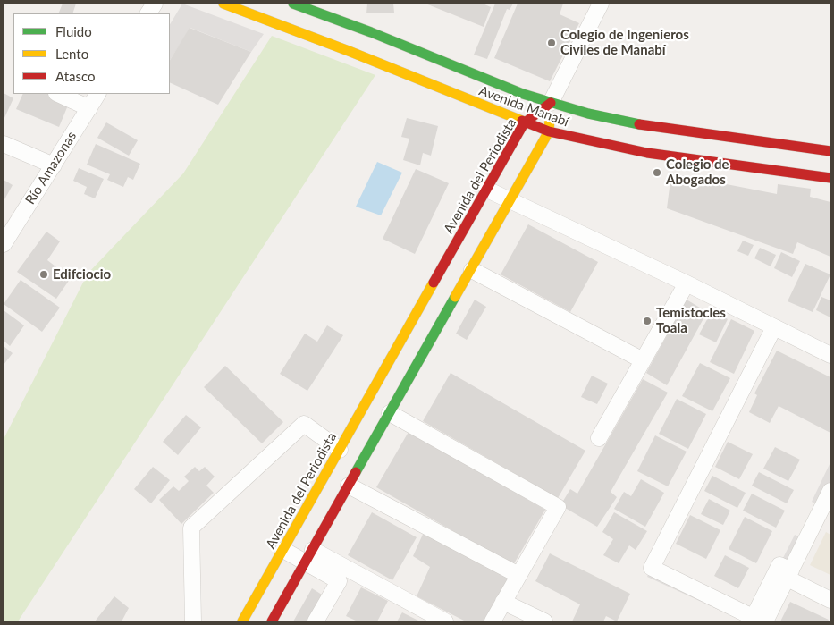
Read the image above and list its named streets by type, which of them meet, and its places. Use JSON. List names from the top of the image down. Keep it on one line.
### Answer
{"streets":{"street":["Avenida Manabí","Río Amazonas","Avenida del Periodista"]},"crossings":[["Avenida Manabí","Avenida del Periodista"]],"places":["Colegio de Ingenieros Civiles de Manabí","Colegio de Abogados","Edifciocio","Temistocles Toala"],"legend":["Fluido","Lento","Atasco"]}
